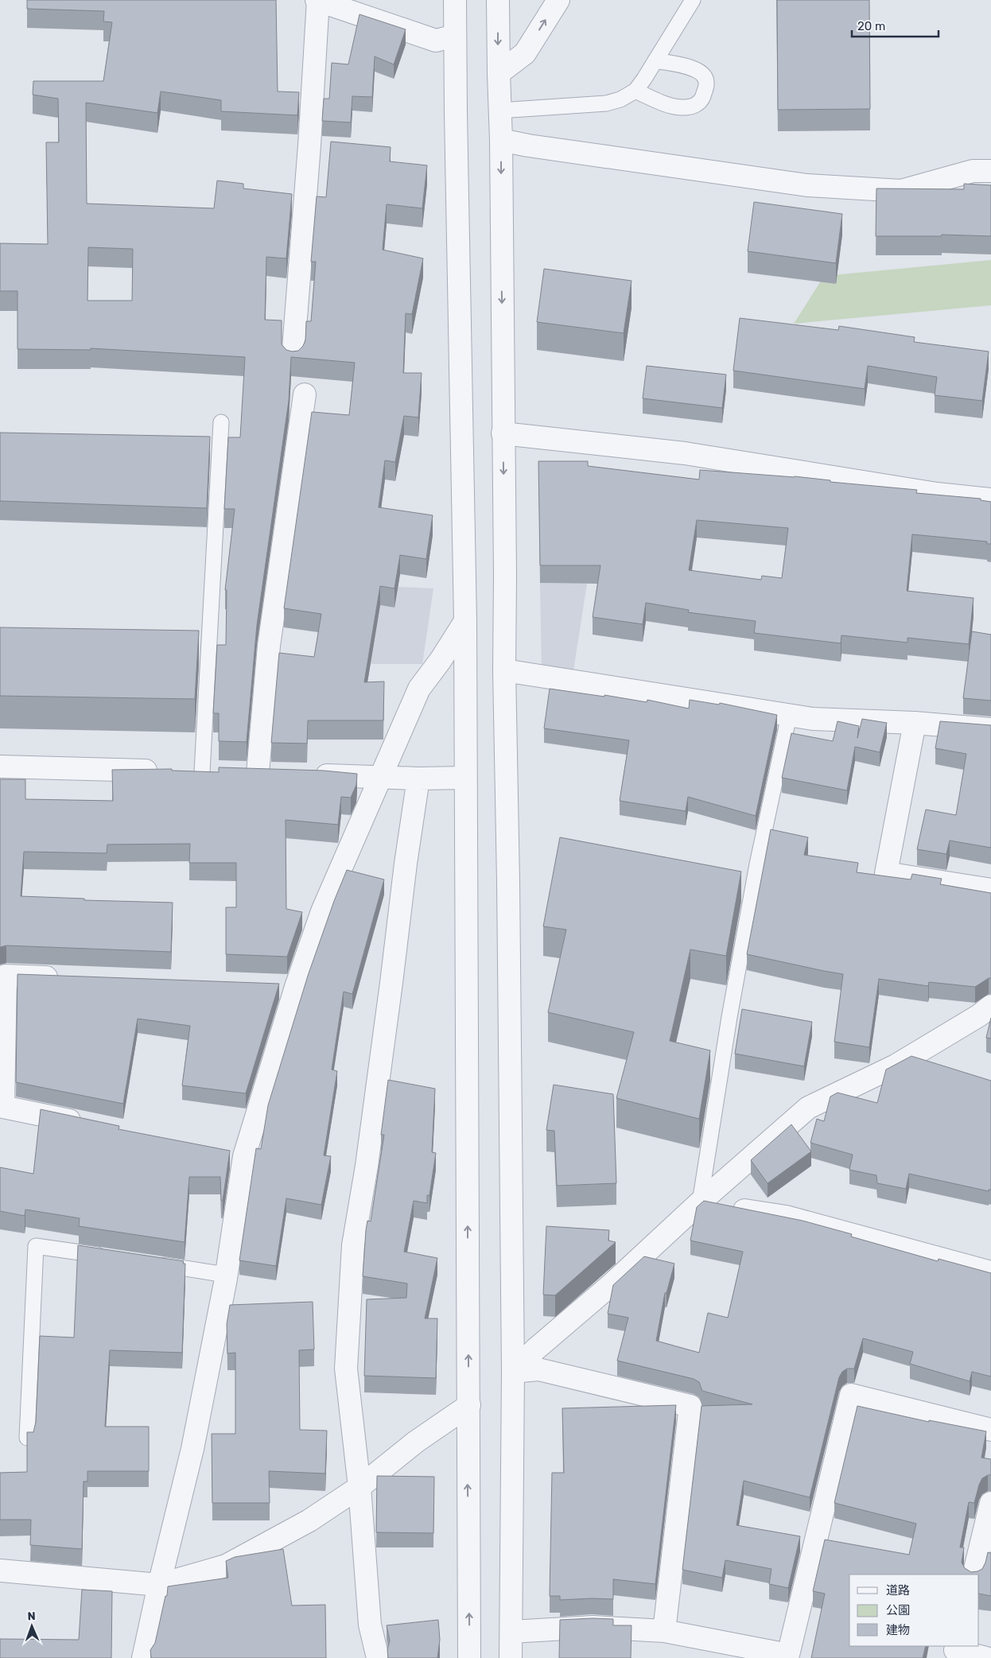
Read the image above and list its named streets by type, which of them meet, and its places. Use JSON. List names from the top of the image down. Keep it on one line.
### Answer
{"legend":["道路","公園","建物"],"scale_bar":"20 m","north":"top"}
